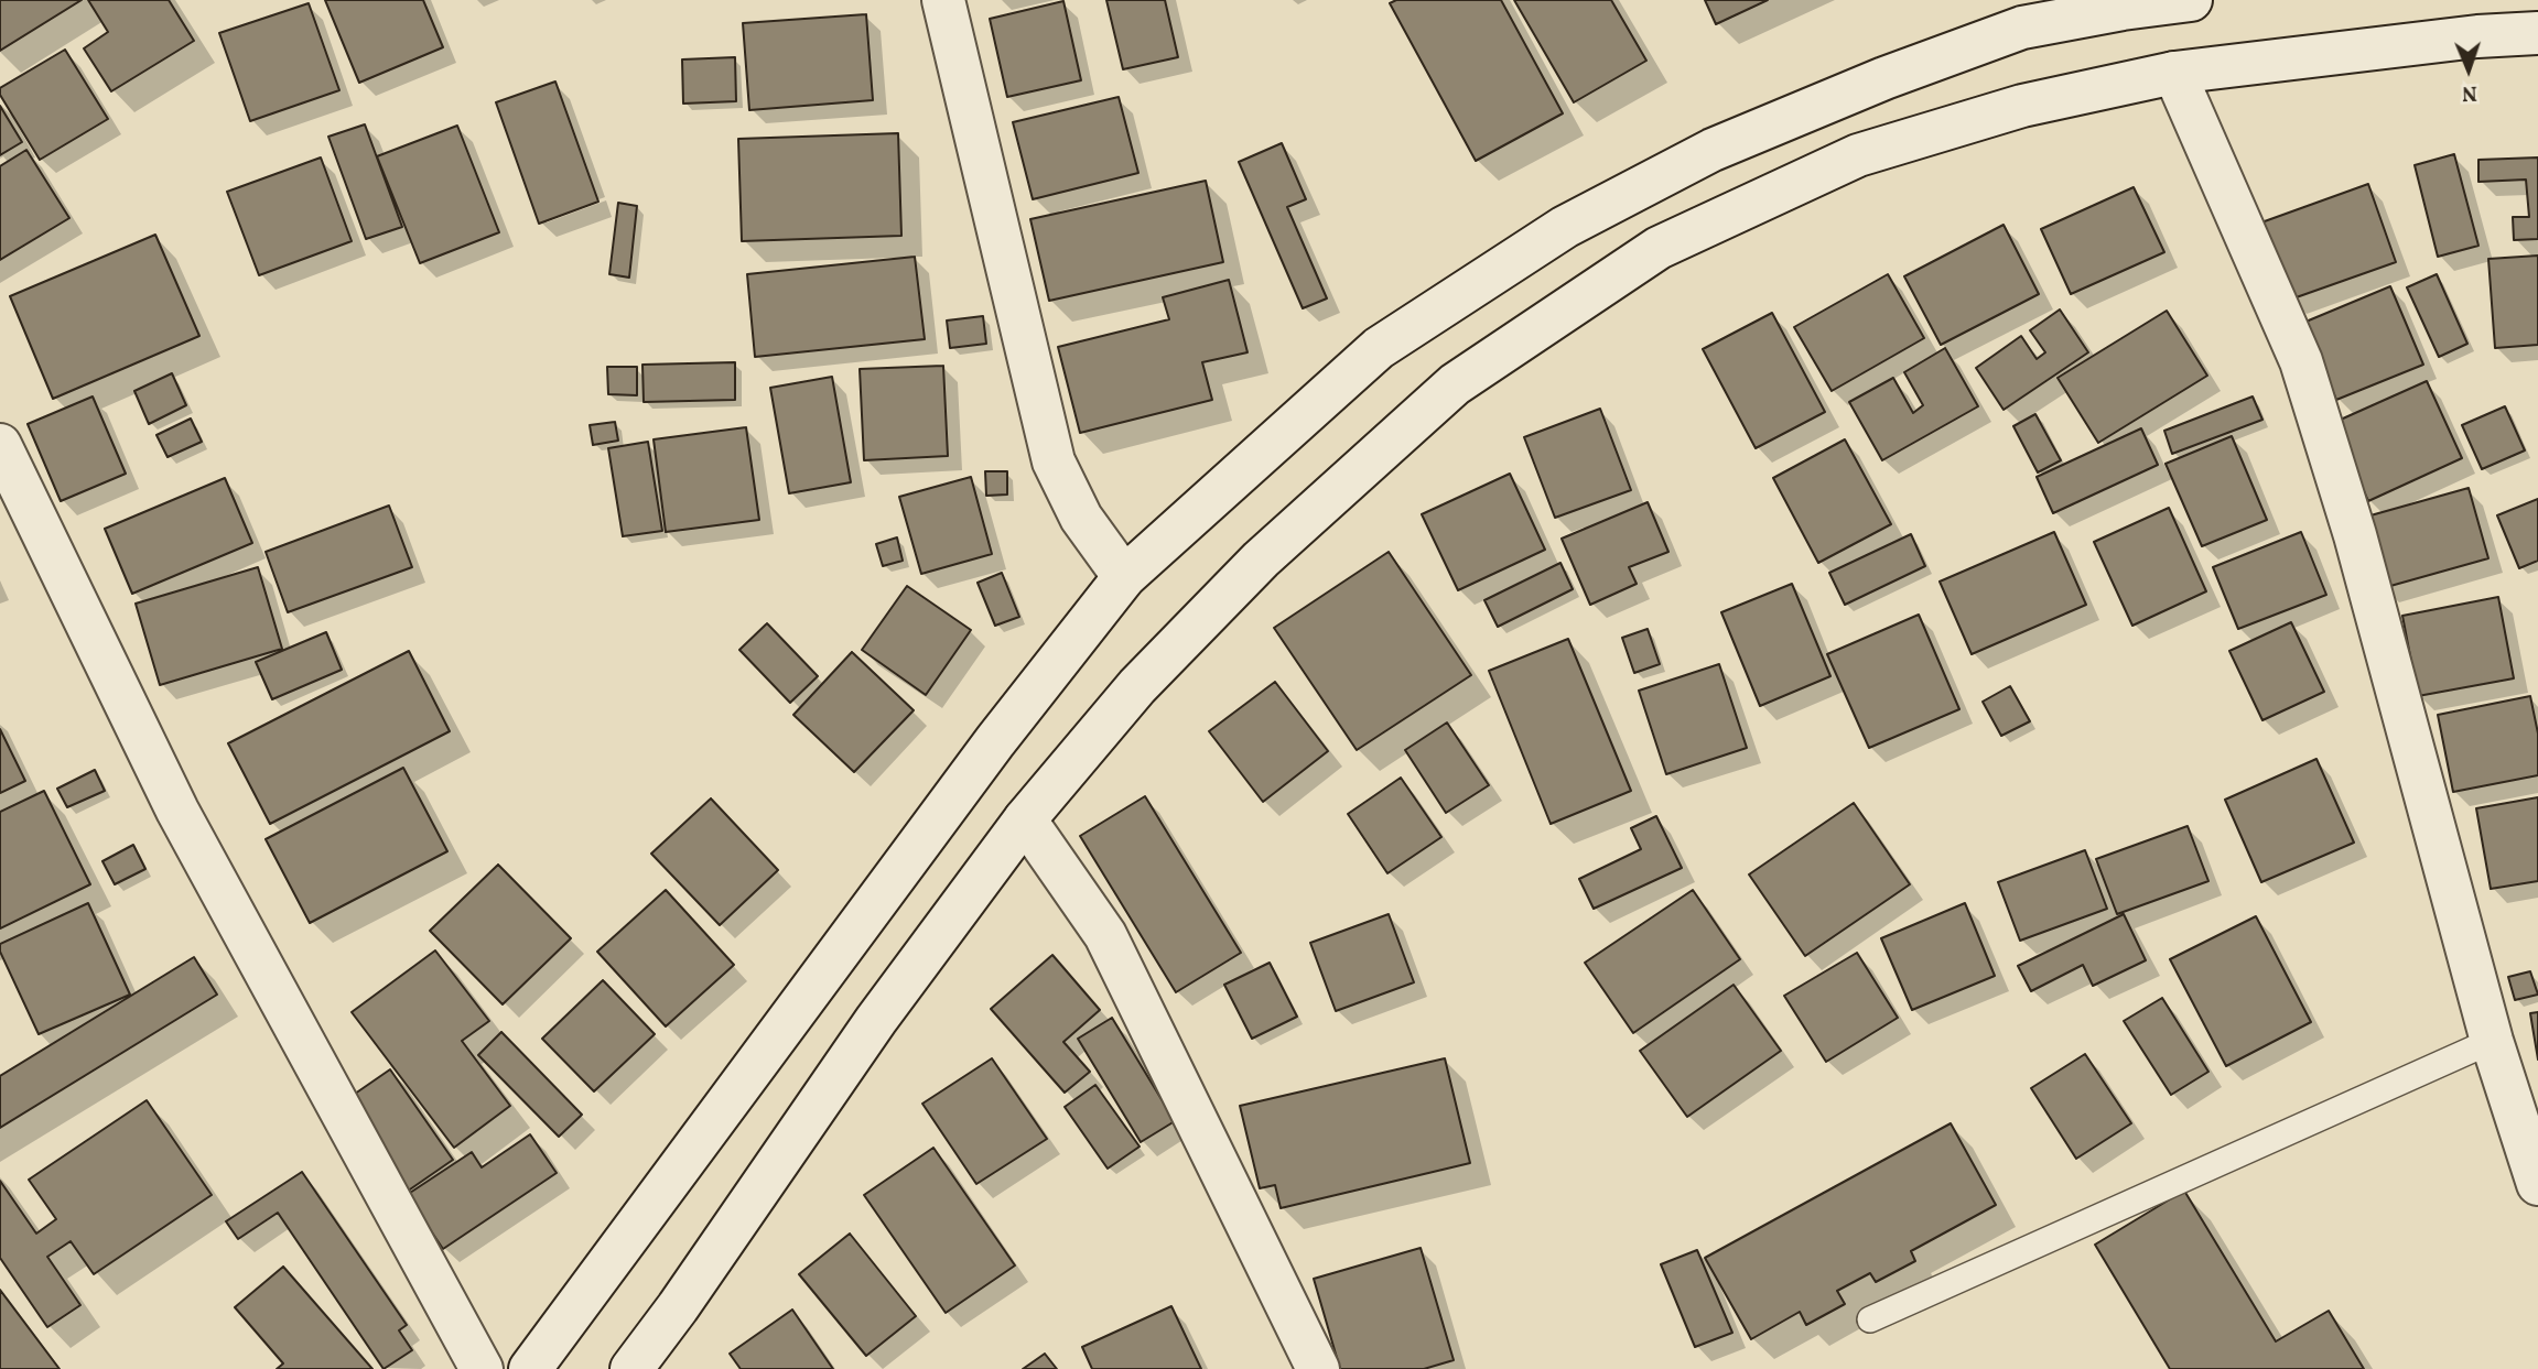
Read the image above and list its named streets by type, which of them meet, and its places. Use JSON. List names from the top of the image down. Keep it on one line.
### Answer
{"north":"bottom"}
